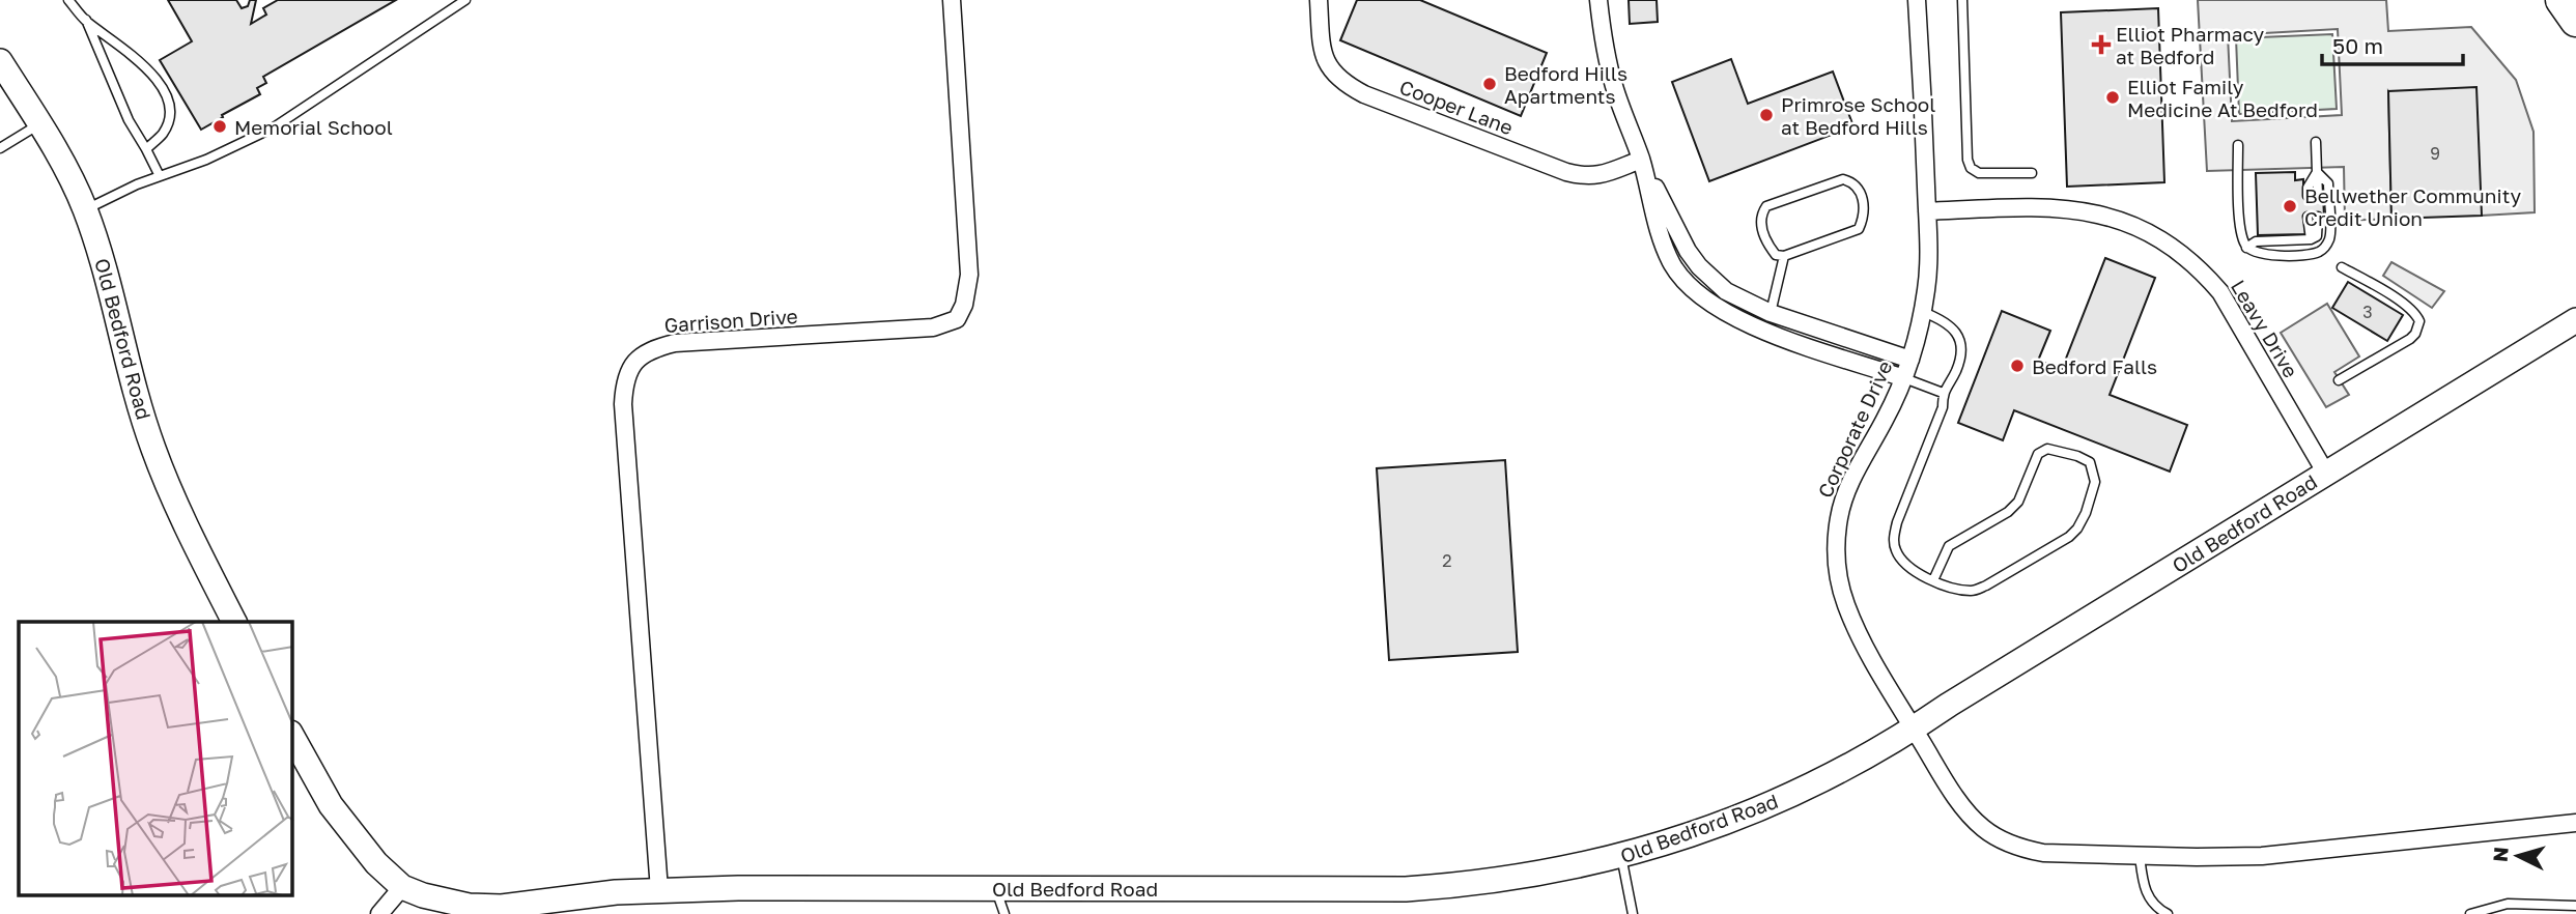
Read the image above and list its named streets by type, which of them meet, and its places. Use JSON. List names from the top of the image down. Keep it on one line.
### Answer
{"streets":{"street":["Cooper Lane","Garrison Drive","Leavy Drive","Old Bedford Road","Corporate Drive"]},"crossings":[["Garrison Drive","Old Bedford Road"],["Leavy Drive","Old Bedford Road"],["Leavy Drive","Corporate Drive"],["Old Bedford Road","Corporate Drive"]],"places":{"health":["Elliot Pharmacy at Bedford"],"other":["Bedford Hills Apartments","Elliot Family Medicine At Bedford","Primrose School at Bedford Hills","Memorial School","Bellwether Community Credit Union","Bedford Falls"]},"house_numbers":["9","3","2"],"scale_bar":"50 m","north":"left"}
